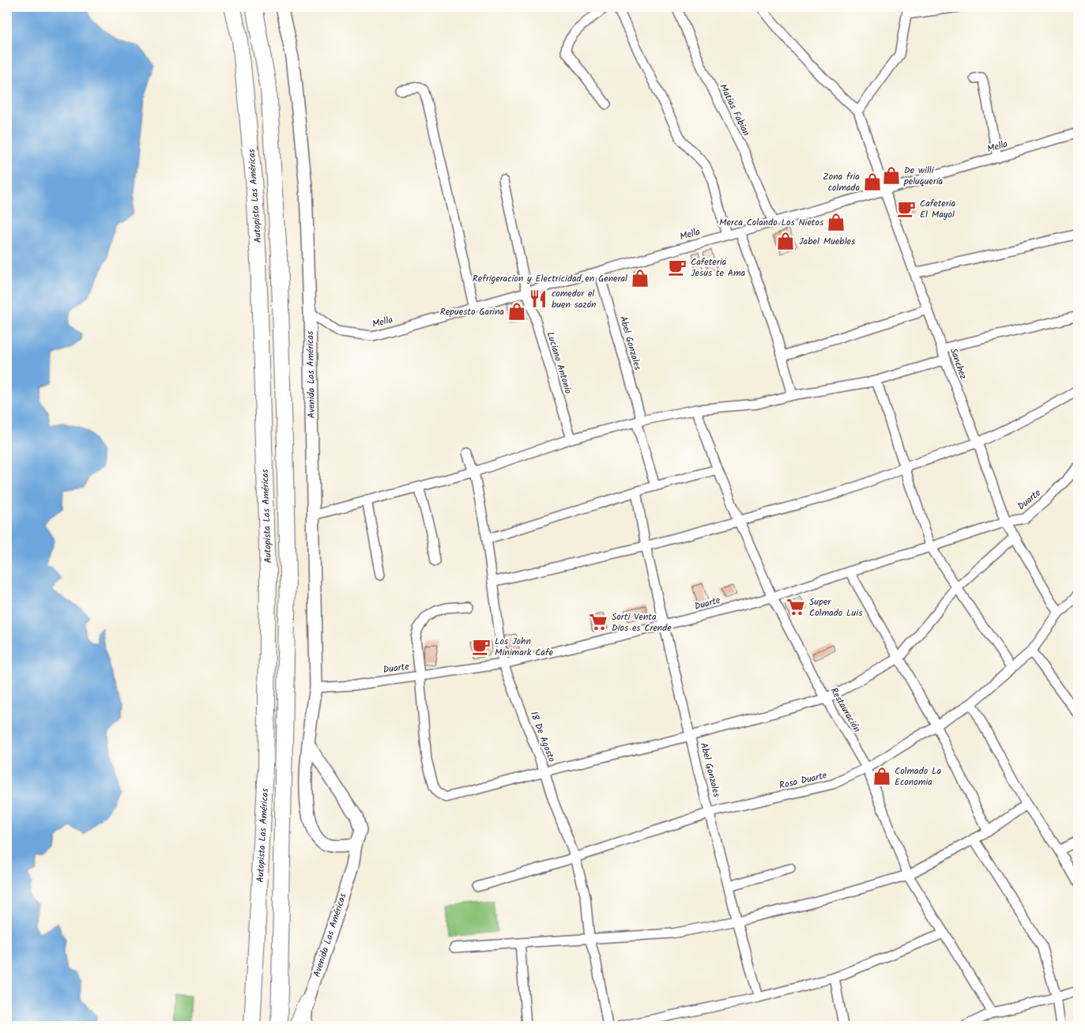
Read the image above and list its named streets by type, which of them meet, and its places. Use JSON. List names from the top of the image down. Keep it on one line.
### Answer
{"streets":{"highway":["Autopista Las Américas"],"main road":["Avenida Las Américas"],"street":["Matias Fabian","Mella","Abel Gonzales","Luciano Antonio","Sanchez","Duarte","Restauración","18 De Agosto","Rosa Duarte"]},"crossings":[["Matias Fabian","Mella"],["Mella","Abel Gonzales"],["Mella","Luciano Antonio"],["Mella","Sanchez"],["Mella","Avenida Las Américas"],["Abel Gonzales","Duarte"],["Abel Gonzales","Rosa Duarte"],["Sanchez","Duarte"],["Sanchez","Rosa Duarte"],["Avenida Las Américas","Duarte"],["Duarte","Restauración"],["Duarte","18 De Agosto"],["Restauración","Rosa Duarte"],["18 De Agosto","Rosa Duarte"]],"places":{"shop":["De willi peluquería","Zona fria colmado","Merca Colando Los Nietos","Jabel Muebles","Refrigeracíon y Electricidad en General","Repuesto Garina","Colmado La Economia"],"cafe":["Cafeteria El Mayol","Cafeteria Jesus te Ama","Los John Minimark Cafe"],"restaurant":["comedor el buen sazón"],"supermarket":["Super Colmado Luis","Sorti Venta Dios es Crende"]}}
